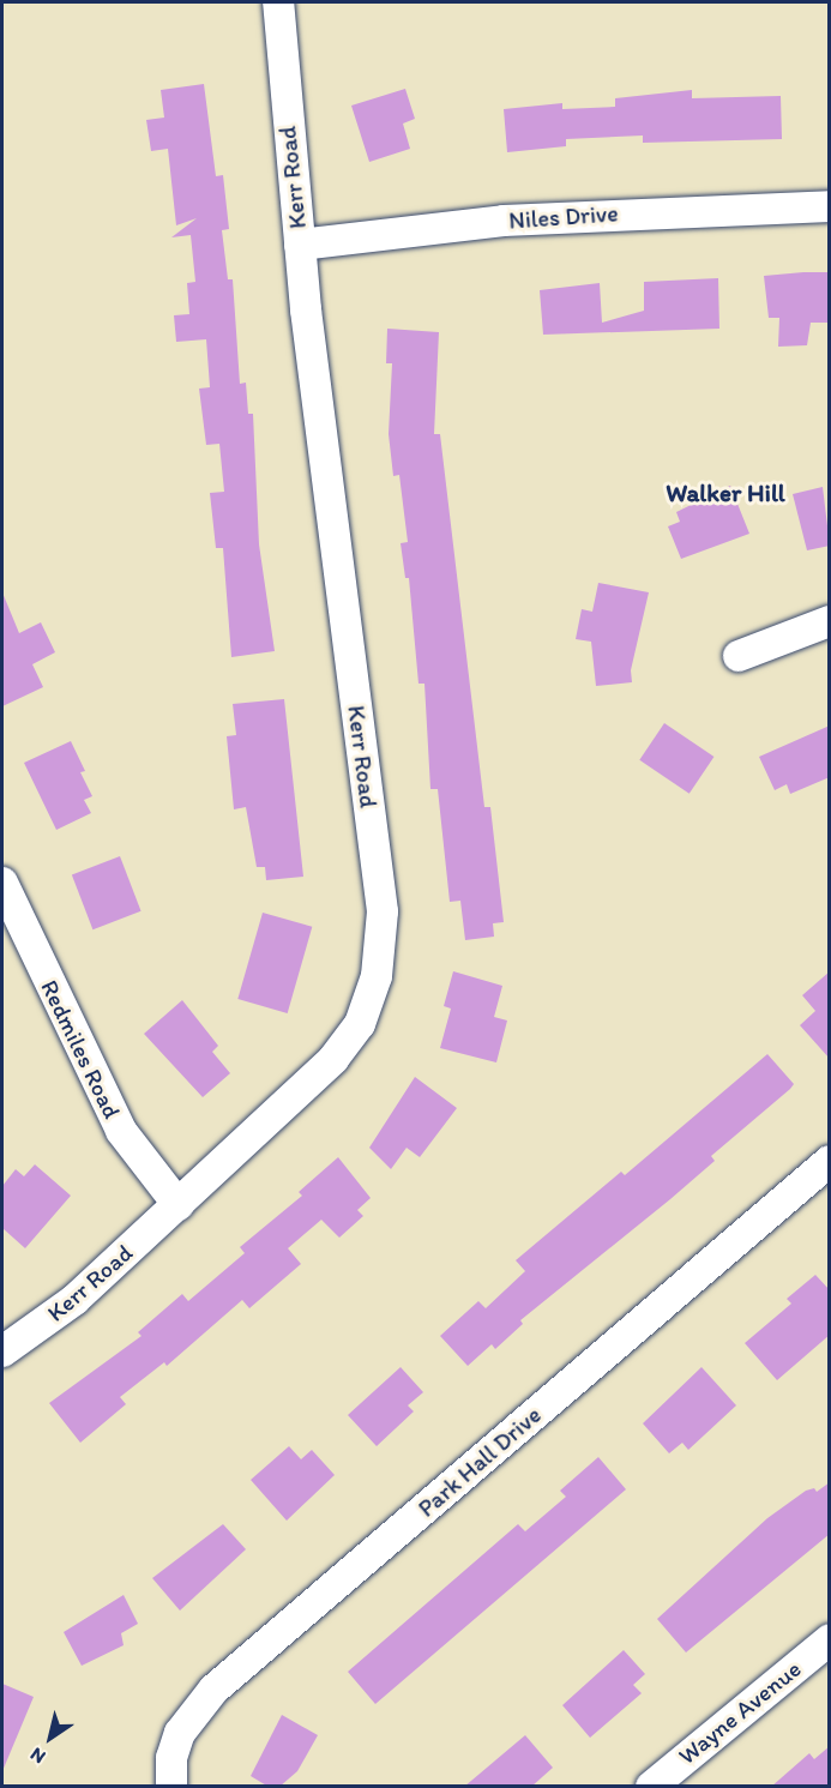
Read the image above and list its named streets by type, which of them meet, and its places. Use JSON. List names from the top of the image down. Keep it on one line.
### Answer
{"streets":{"street":["Kerr Road","Niles Drive","Redmiles Road","Park Hall Drive","Wayne Avenue"]},"crossings":[["Kerr Road","Niles Drive"],["Kerr Road","Redmiles Road"]],"districts":["Walker Hill"],"north":"bottom left"}
